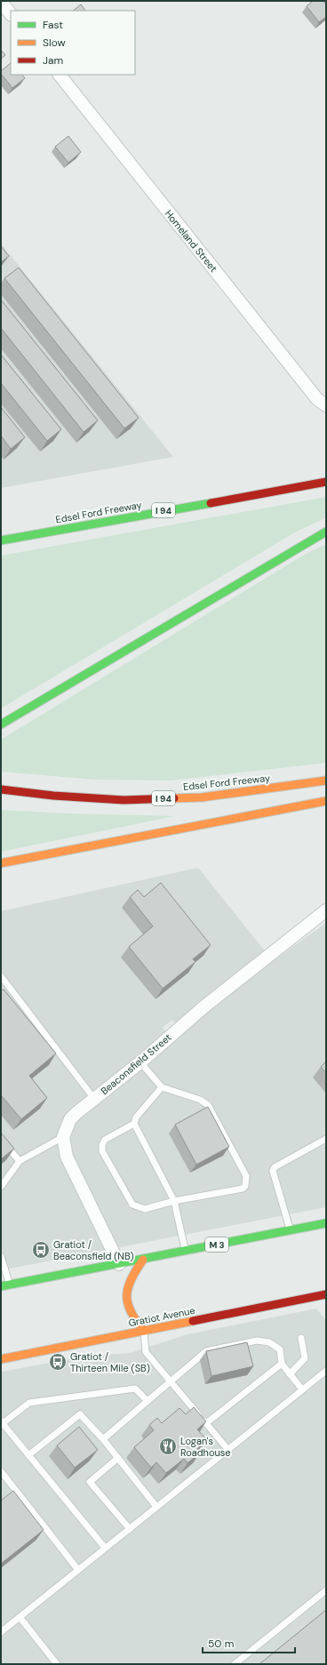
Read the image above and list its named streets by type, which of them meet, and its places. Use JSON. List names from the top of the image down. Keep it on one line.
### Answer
{"streets":{"main road":["I 94","Edsel Ford Freeway","M 3","Gratiot Avenue"],"street":["Homeland Street","Beaconsfield Street"]},"places":{"bus stop":["Gratiot / Beaconsfield (NB)","Gratiot / Thirteen Mile (SB)"],"restaurant":["Logan's Roadhouse"]},"legend":["Fast","Slow","Jam"],"scale_bar":"50 m"}
